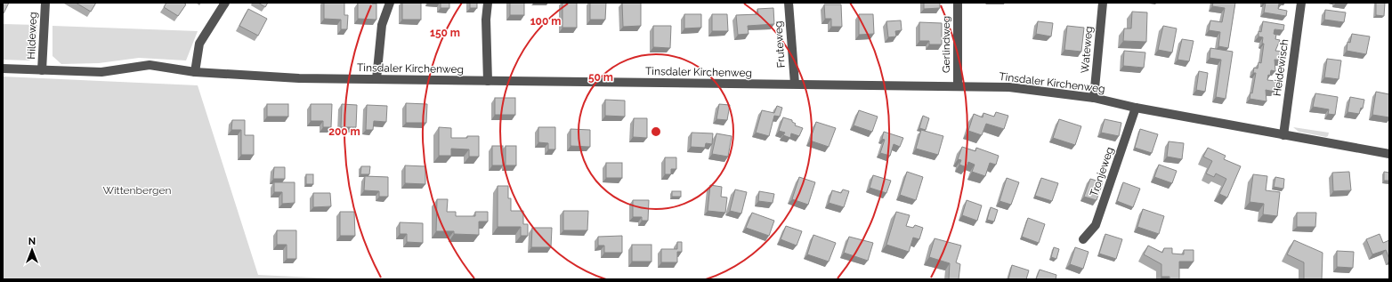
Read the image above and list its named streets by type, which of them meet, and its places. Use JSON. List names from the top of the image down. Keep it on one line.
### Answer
{"streets":{"street":["Hildeweg","Fruteweg","Gerlindweg","Wateweg","Heidewisch","Tinsdaler Kirchenweg","Tronjeweg"]},"crossings":[["Hildeweg","Tinsdaler Kirchenweg"],["Fruteweg","Tinsdaler Kirchenweg"],["Gerlindweg","Tinsdaler Kirchenweg"],["Wateweg","Tinsdaler Kirchenweg"],["Heidewisch","Tinsdaler Kirchenweg"],["Tinsdaler Kirchenweg","Tronjeweg"]],"parks":["Wittenbergen"],"north":"top","rings":["100 m","150 m","50 m","200 m"]}
